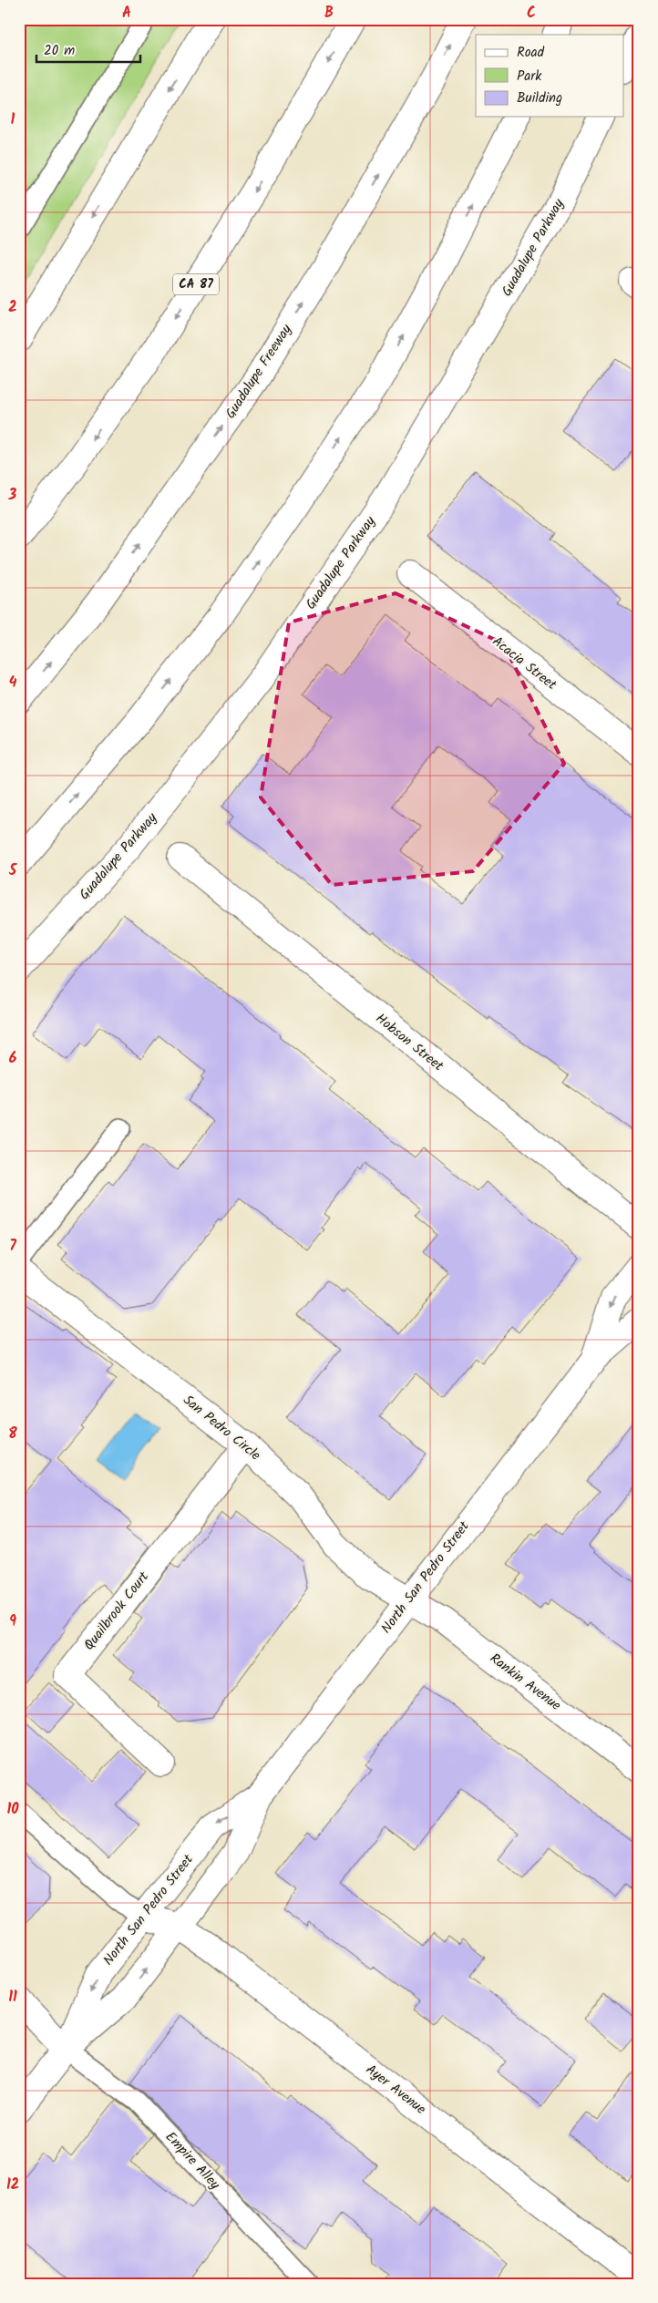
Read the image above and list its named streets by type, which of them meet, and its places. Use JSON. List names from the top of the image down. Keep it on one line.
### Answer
{"streets":{"main road":["Guadalupe Parkway","CA 87","Guadalupe Freeway","Acacia Street","Hobson Street","San Pedro Circle","North San Pedro Street","Quailbrook Court","Rankin Avenue","Ayer Avenue"],"lane":["Empire Alley"]},"crossings":[["San Pedro Circle","North San Pedro Street"],["San Pedro Circle","Quailbrook Court"],["San Pedro Circle","Rankin Avenue"],["North San Pedro Street","Rankin Avenue"],["North San Pedro Street","Ayer Avenue"],["North San Pedro Street","Empire Alley"]],"legend":["Road","Park","Building"],"scale_bar":"20 m","grid":{"columns":["A","B","C"],"rows":["1","2","3","4","5","6","7","8","9","10","11","12"]}}
